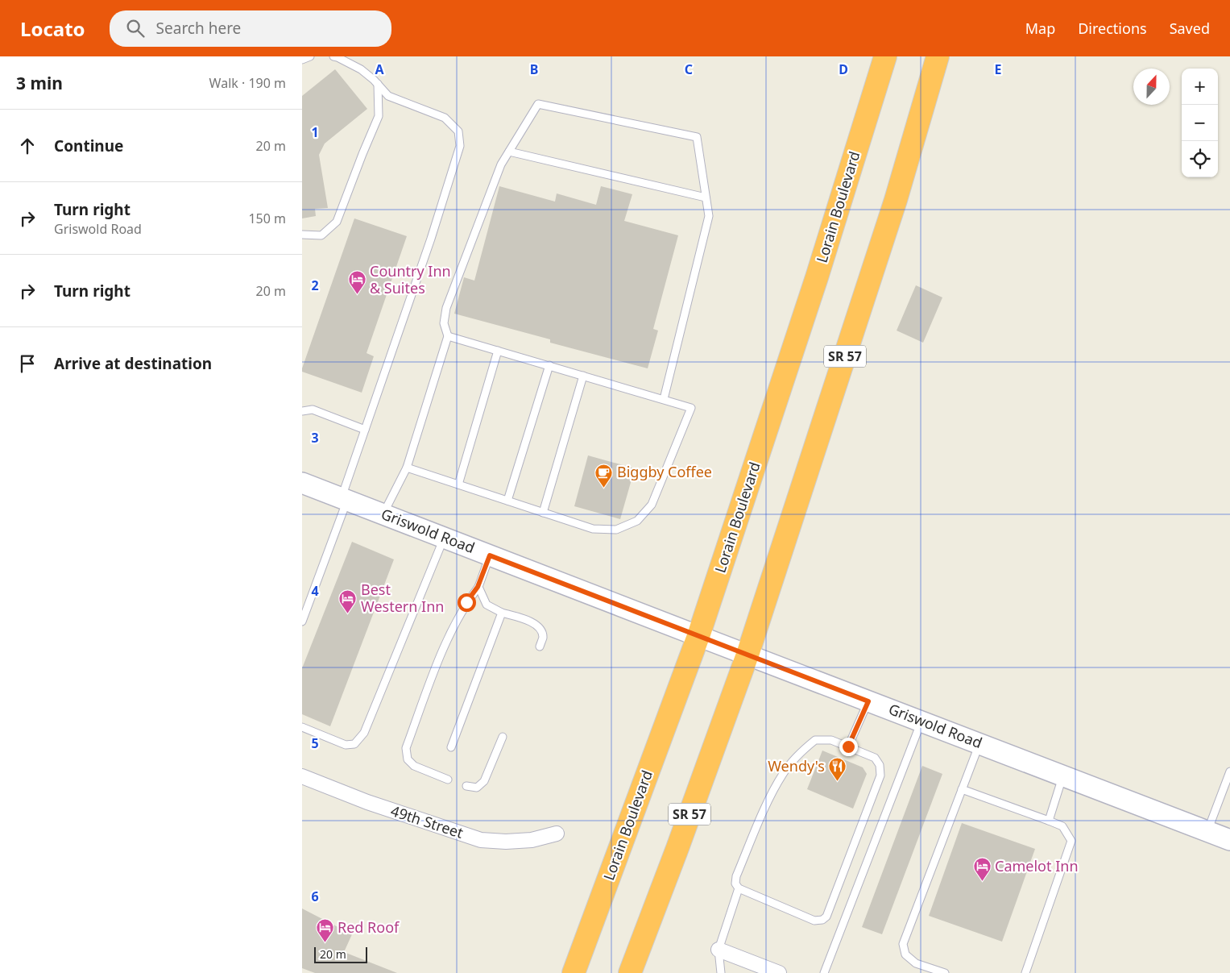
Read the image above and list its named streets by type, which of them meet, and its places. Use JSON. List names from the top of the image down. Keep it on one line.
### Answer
{"streets":{"highway":["Lorain Boulevard","SR 57"],"street":["Griswold Road","49th Street"]},"crossings":[["Lorain Boulevard","Griswold Road"],["SR 57","Griswold Road"]],"places":{"hotel":["Country Inn & Suites","Best Western Inn","Camelot Inn","Red Roof"],"cafe":["Biggby Coffee"],"restaurant":["Wendy's"]},"scale_bar":"20 m","north":"top","page":{"header":"Locato","search":"Search here","nav":["Map","Directions","Saved"],"heading":["3 min","Walk · 190 m"],"map_buttons":["+","−"],"list":[["Continue","20 m"],["Turn right","Griswold Road","150 m"],["Turn right","20 m"],"Arrive at destination"],"scale":"20 m"},"grid":{"columns":["A","B","C","D","E"],"rows":["1","2","3","4","5","6"]}}
